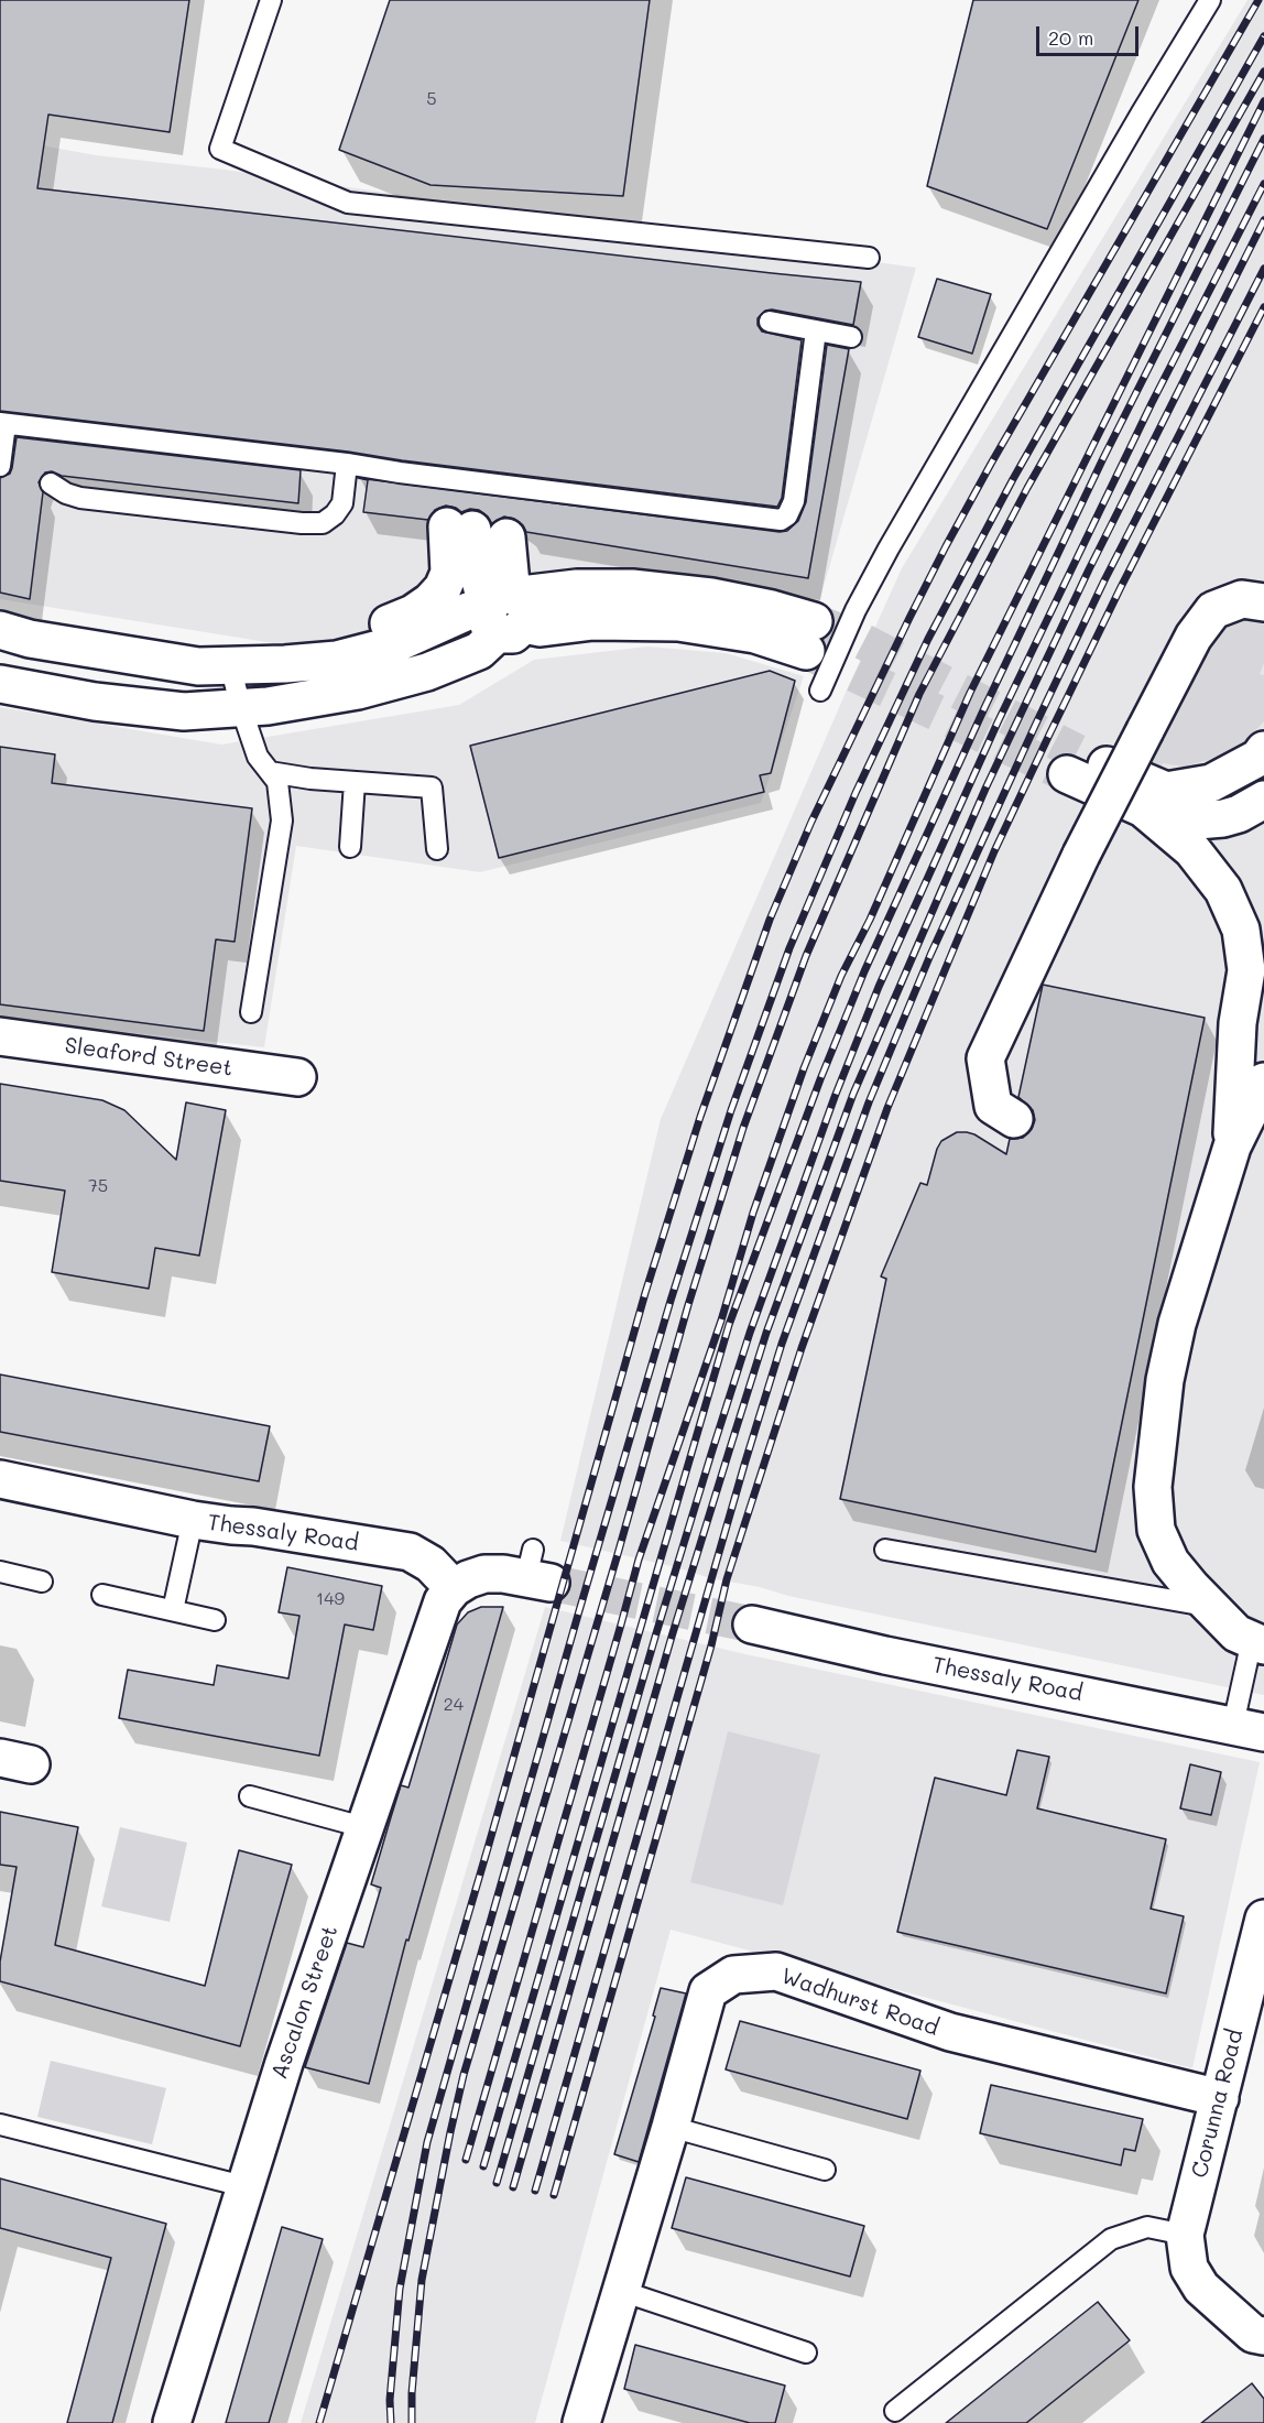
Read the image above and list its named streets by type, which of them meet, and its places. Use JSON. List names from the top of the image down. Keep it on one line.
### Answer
{"streets":{"street":["Sleaford Street","Thessaly Road","Ascalon Street","Wadhurst Road","Corunna Road"]},"crossings":[["Thessaly Road","Ascalon Street"],["Wadhurst Road","Corunna Road"]],"house_numbers":["5","75","149","24"],"scale_bar":"20 m"}
